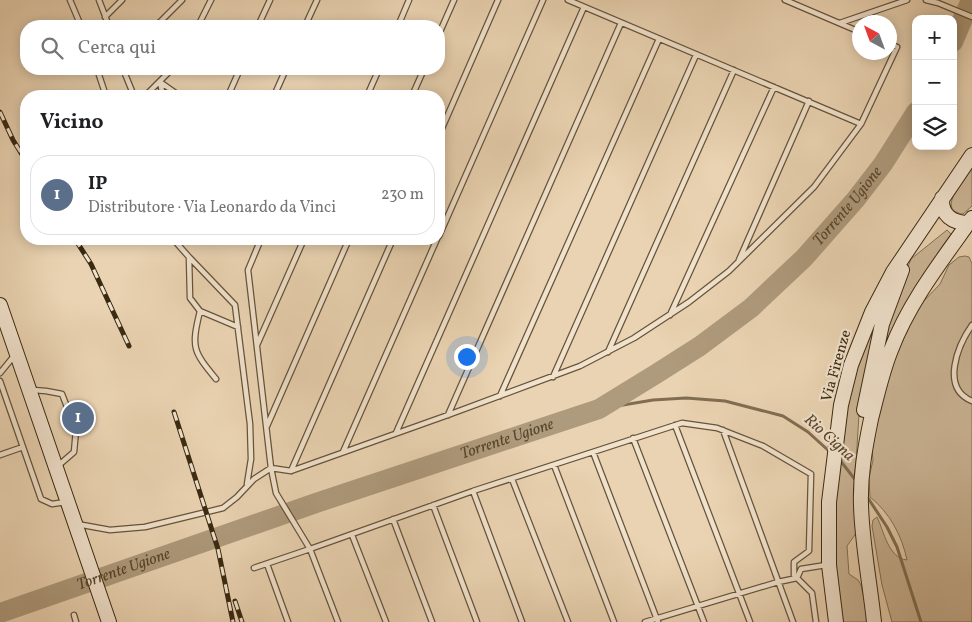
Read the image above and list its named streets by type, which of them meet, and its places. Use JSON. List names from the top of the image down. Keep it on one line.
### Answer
{"streets":{"main road":["Via Firenze"]},"water":["Torrente Ugione","Rio Cigna"],"north":"top left","page":{"map_buttons":["+","−"],"search":"Cerca qui","heading":"Vicino","list":[{"mark":"1","name":"IP","note":"Distributore · Via Leonardo da Vinci","value":"230 m"}],"pins":"1"}}
